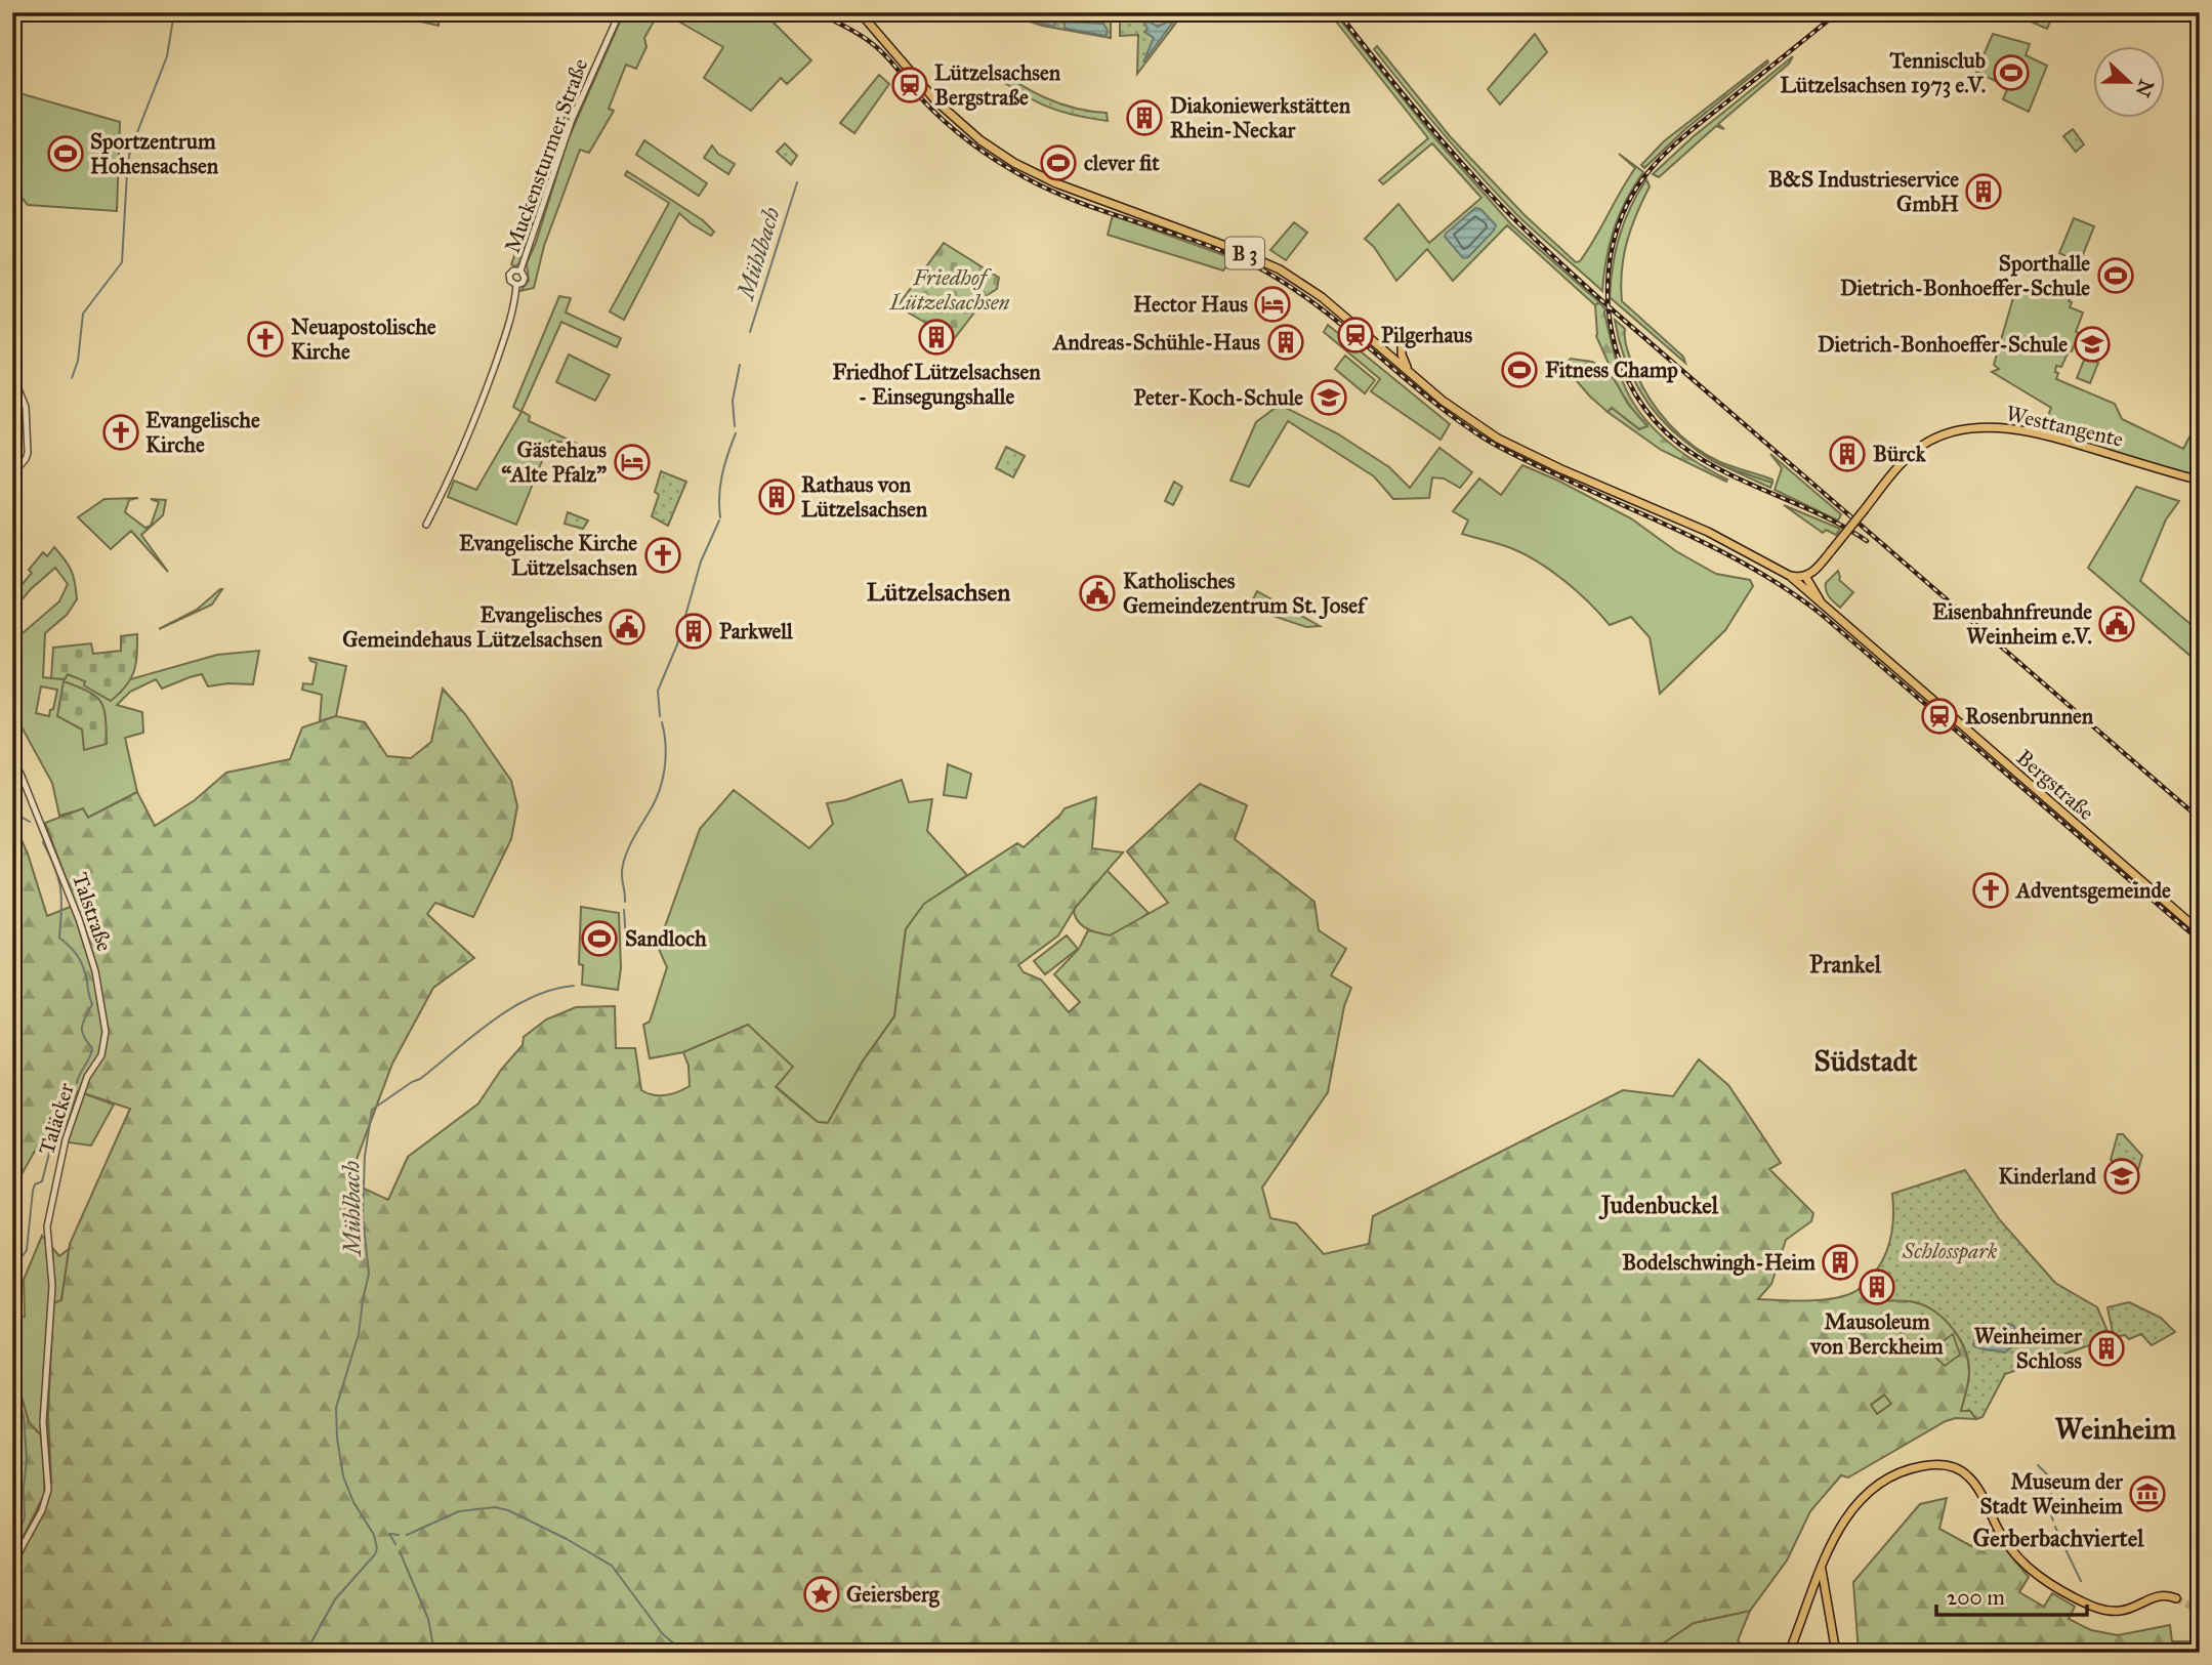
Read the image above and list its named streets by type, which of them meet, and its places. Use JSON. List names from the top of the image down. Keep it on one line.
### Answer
{"streets":{"main road":["B 3","Westtangente","Bergstraße"],"street":["Muckensturmer Straße","Talstraße","Taläcker"]},"crossings":[["B 3","Bergstraße"],["Talstraße","Taläcker"]],"districts":["Lützelsachsen","Prankel","Südstadt","Judenbuckel","Weinheim","Gerberbachviertel"],"water":["Mühlbach"],"parks":["Friedhof Lützelsachsen","Schlosspark"],"places":{"sports":["Tennisclub Lützelsachsen 1973 e.V.","Sportzentrum Hohensachsen","clever fit","Sporthalle Dietrich-Bonhoeffer-Schule","Fitness Champ","Sandloch"],"station":["Lützelsachsen Bergstraße","Pilgerhaus","Rosenbrunnen"],"building":["Diakoniewerkstätten Rhein-Neckar","B&S Industrieservice GmbH","Friedhof Lützelsachsen - Einsegungshalle","Andreas-Schühle-Haus","Bürck","Rathaus von Lützelsachsen","Parkwell","Bodelschwingh-Heim","Mausoleum von Berckheim","Weinheimer Schloss"],"hotel":["Hector Haus","Gästehaus “Alte Pfalz”"],"church":["Neuapostolische Kirche","Evangelische Kirche","Evangelische Kirche Lützelsachsen","Adventsgemeinde"],"school or university":["Dietrich-Bonhoeffer-Schule","Peter-Koch-Schule","Kinderland"],"public building":["Katholisches Gemeindezentrum St. Josef","Eisenbahnfreunde Weinheim e.V.","Evangelisches Gemeindehaus Lützelsachsen"],"museum":["Museum der Stadt Weinheim"],"place":["Geiersberg"]},"scale_bar":"200 m","north":"right"}
